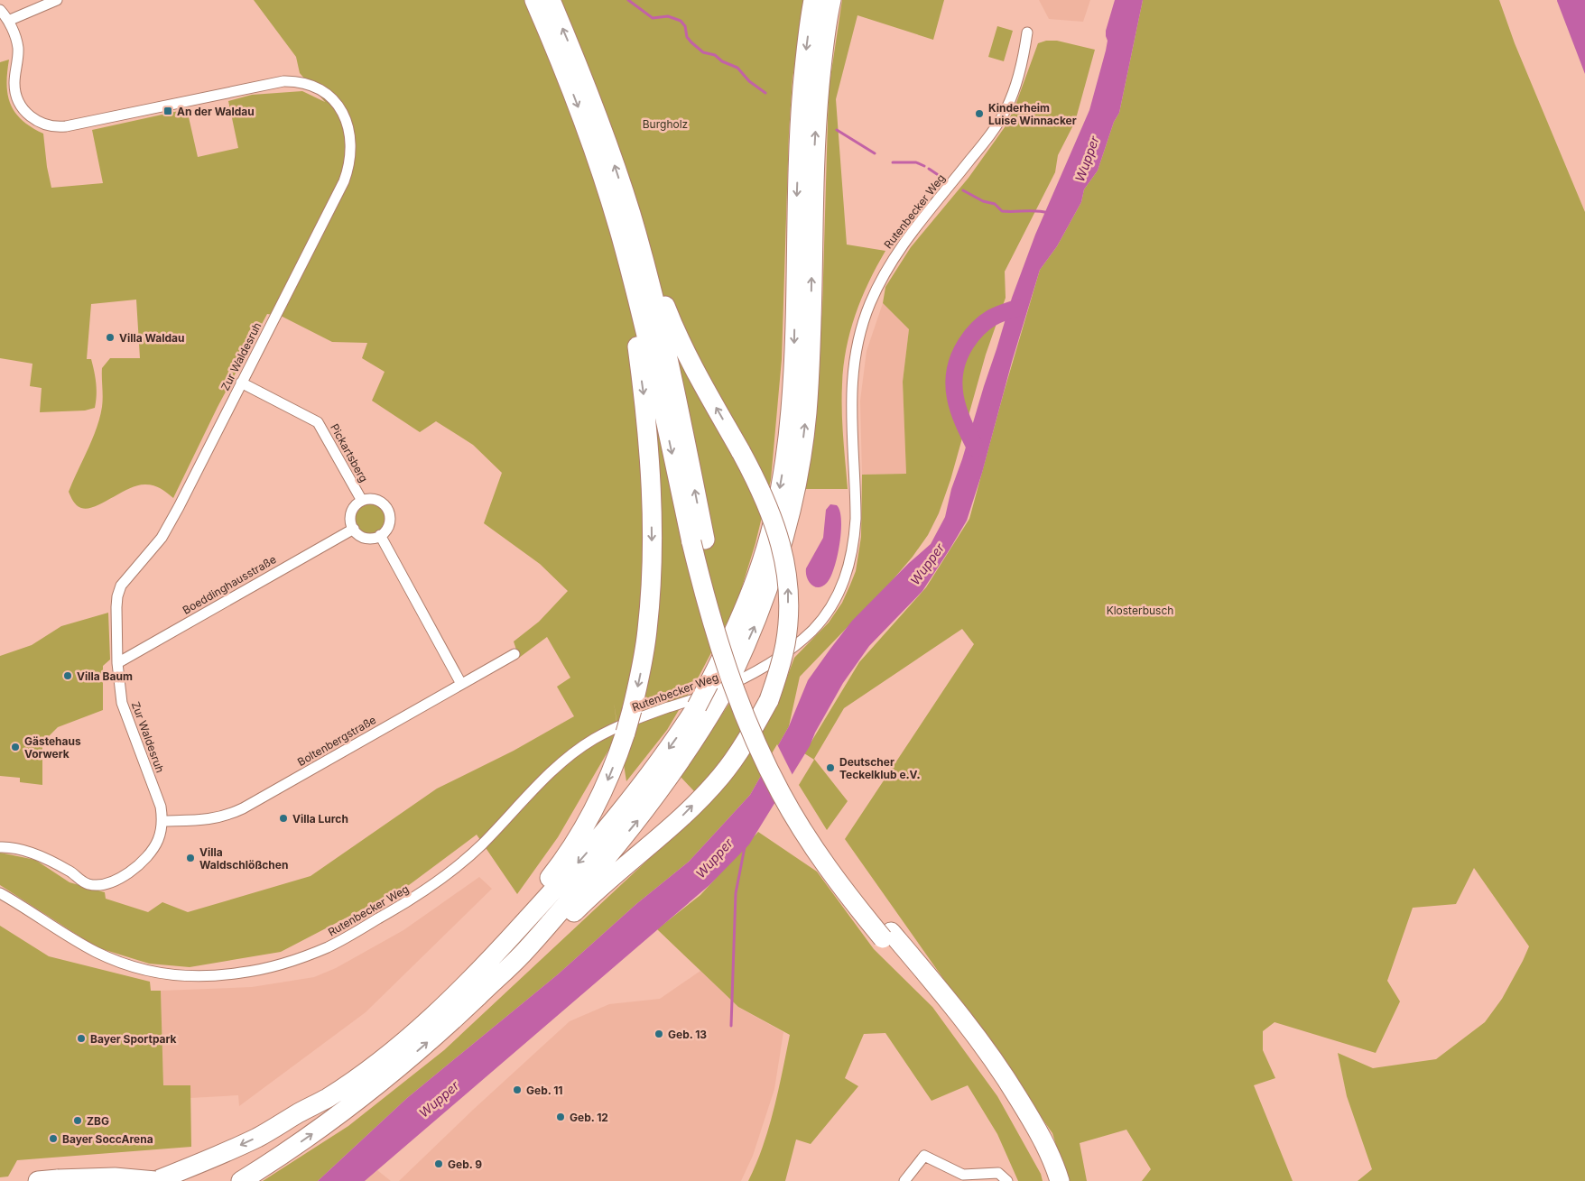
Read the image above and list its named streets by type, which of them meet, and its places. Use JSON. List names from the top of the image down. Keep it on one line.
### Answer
{"streets":{"street":["Rutenbecker Weg","Zur Waldesruh","Pickartsberg","Boeddinghausstraße","Boltenbergstraße"]},"crossings":[["Zur Waldesruh","Pickartsberg"],["Zur Waldesruh","Boeddinghausstraße"],["Zur Waldesruh","Boltenbergstraße"],["Pickartsberg","Boeddinghausstraße"]],"water":["Wupper"],"parks":["Burgholz","Klosterbusch"],"places":{"transit":["An der Waldau"],"other":["Kinderheim Luise Winnacker","Villa Waldau","Villa Baum","Gästehaus Vorwerk","Deutscher Teckelklub e.V.","Villa Lurch","Villa Waldschlößchen","Geb. 13","Bayer Sportpark","Geb. 11","Geb. 12","ZBG","Bayer SoccArena","Geb. 9"]}}
